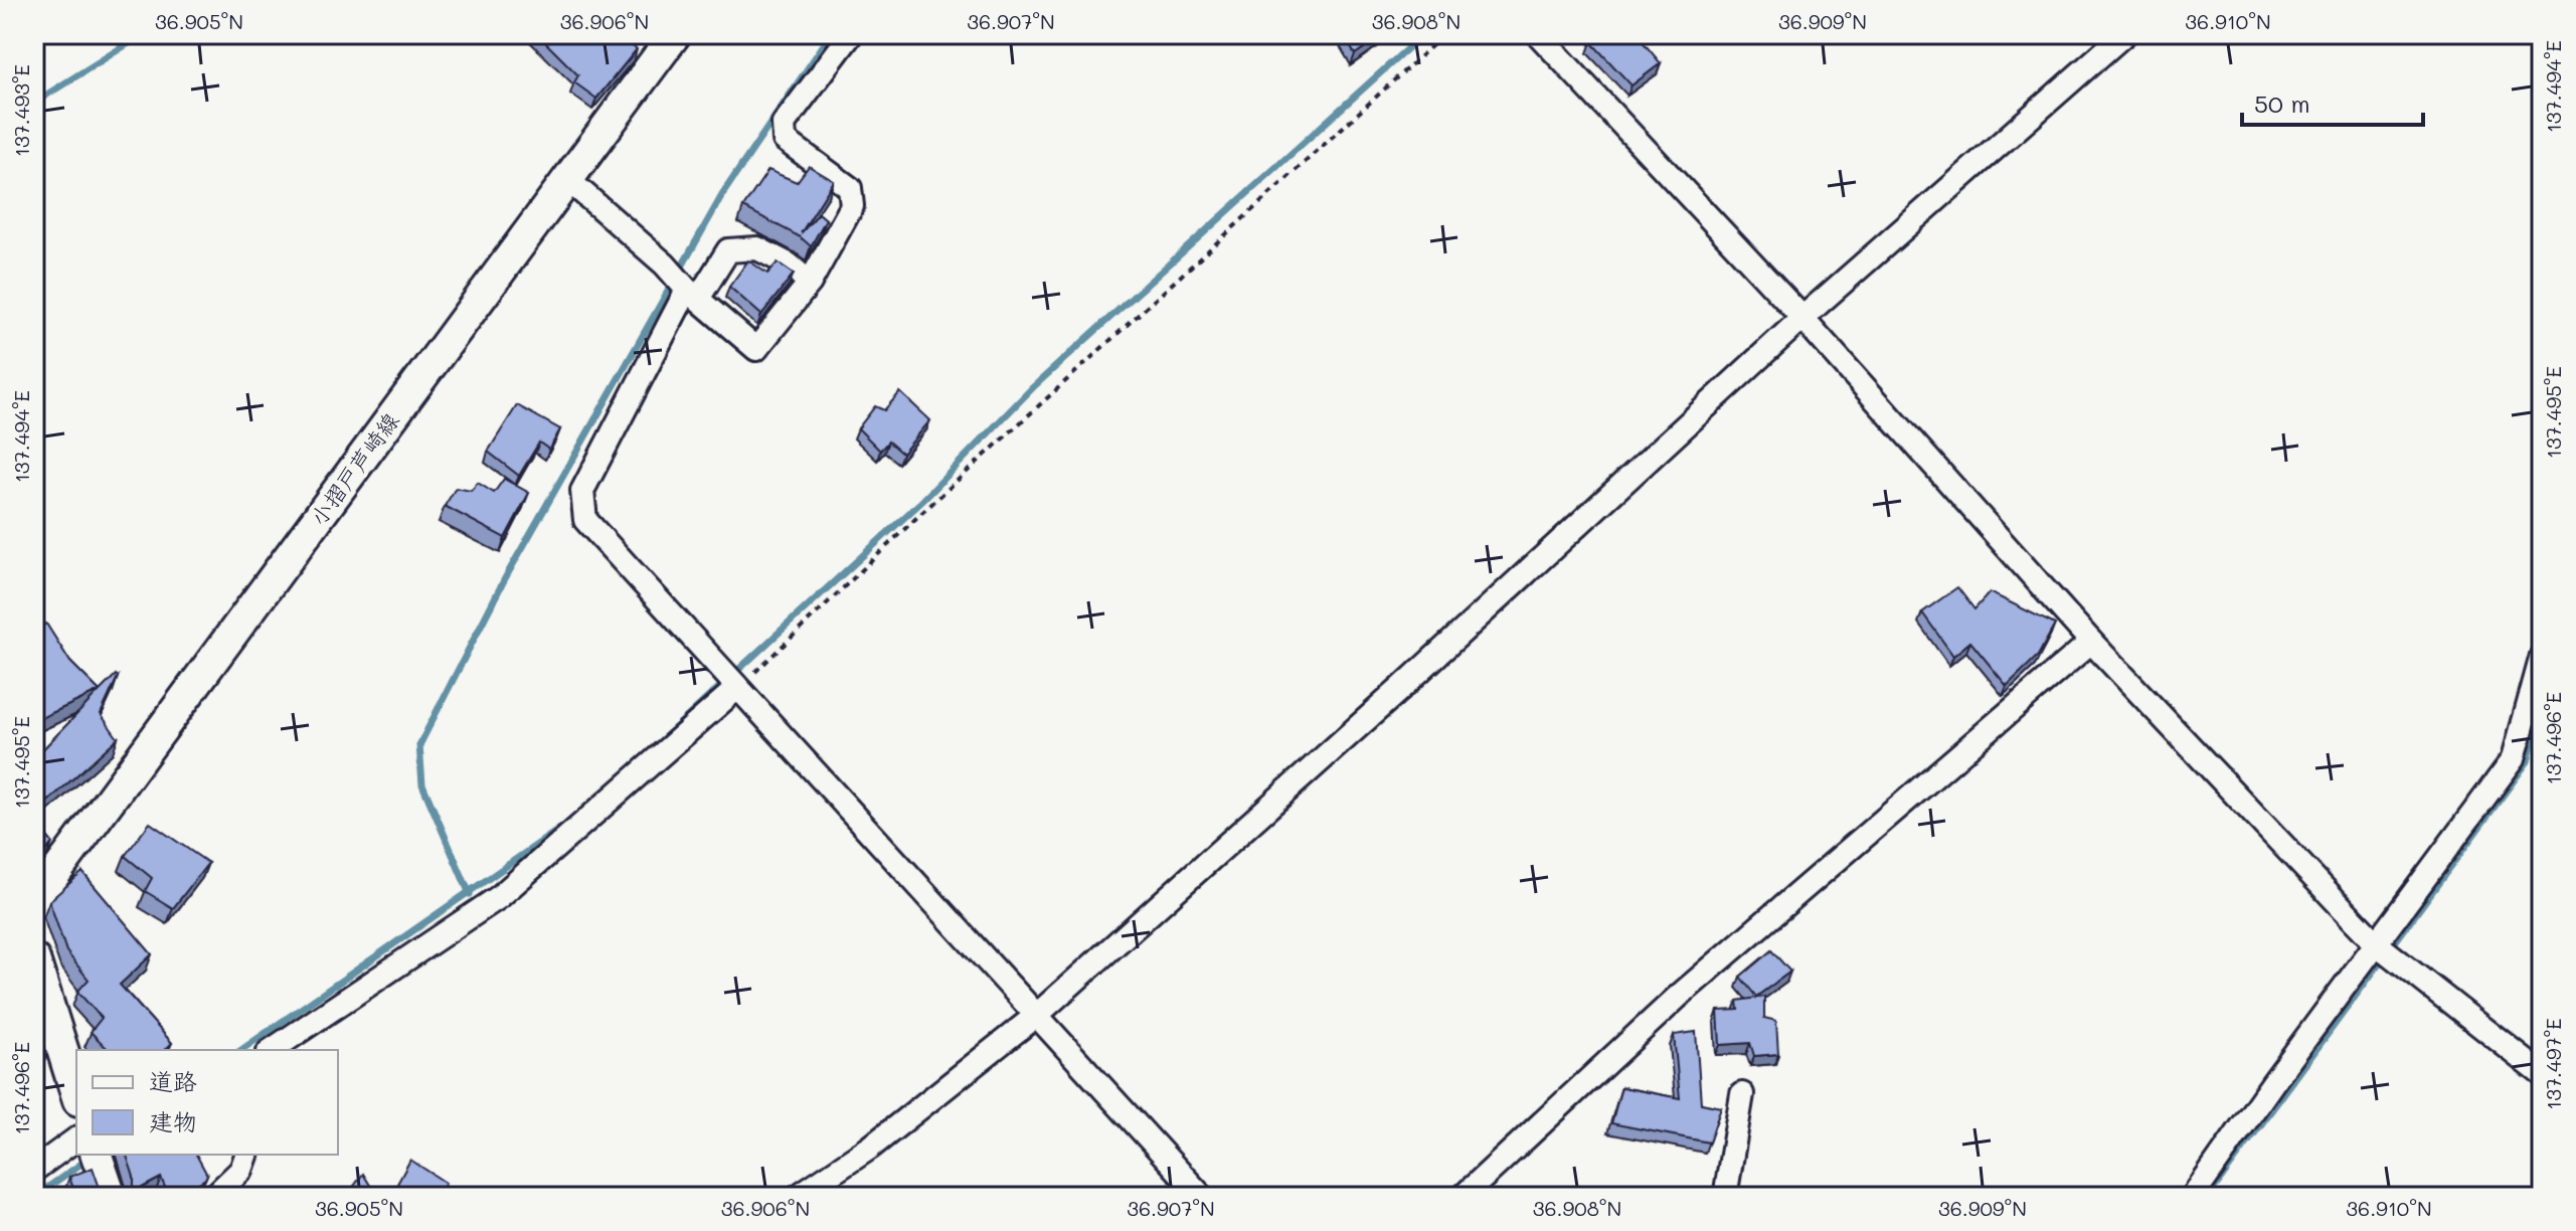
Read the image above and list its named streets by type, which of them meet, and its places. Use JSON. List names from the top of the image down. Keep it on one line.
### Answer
{"streets":{"main road":["小摺戸芦崎線"]},"legend":["道路","建物"],"scale_bar":"50 m","coordinates":["36.905°N","36.906°N","36.907°N","36.908°N","36.909°N","36.910°N","137.494°E","137.493°E","137.495°E","137.496°E","137.497°E"]}
